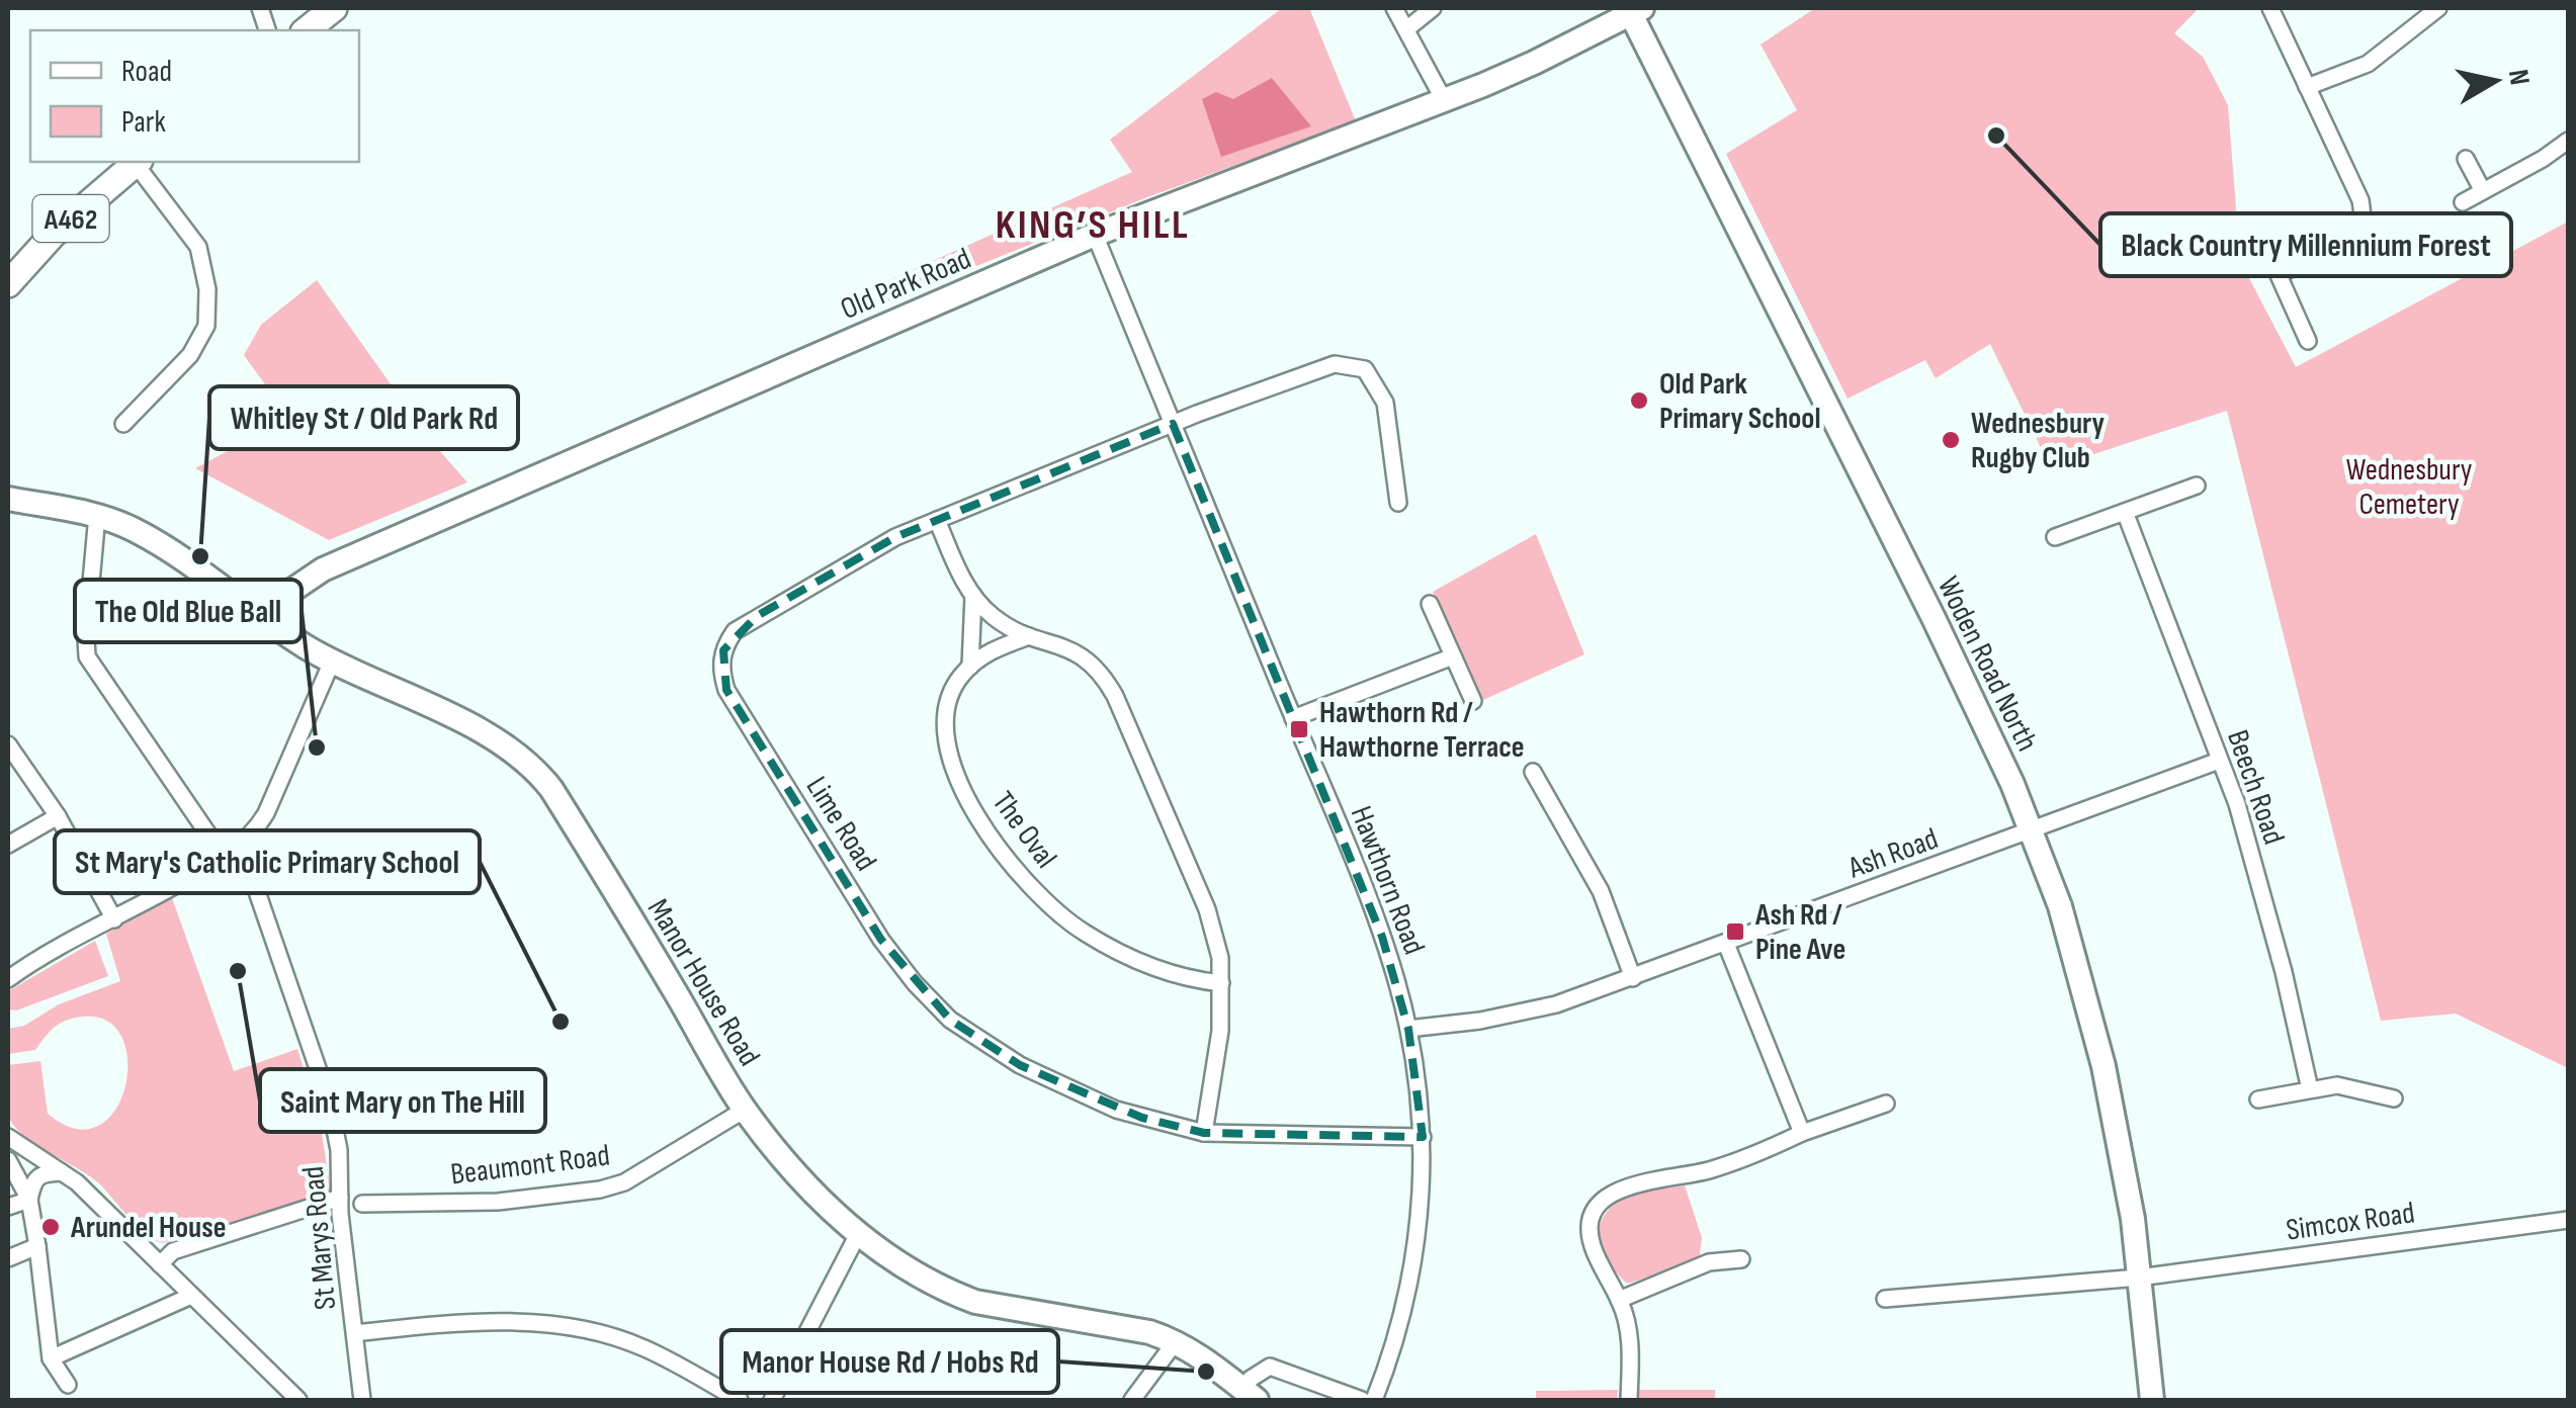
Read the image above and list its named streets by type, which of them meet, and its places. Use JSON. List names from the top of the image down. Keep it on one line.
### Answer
{"streets":{"main road":["A462"],"street":["Old Park Road","Woden Road North","Beech Road","Lime Road","The Oval","Ash Road","Hawthorn Road","Manor House Road","Beaumont Road","Simcox Road","St Marys Road"]},"crossings":[["Old Park Road","Woden Road North"],["Old Park Road","Hawthorn Road"],["Old Park Road","Manor House Road"],["Woden Road North","Ash Road"],["Woden Road North","Simcox Road"],["Beech Road","Ash Road"],["Lime Road","Hawthorn Road"],["Ash Road","Hawthorn Road"],["Manor House Road","Beaumont Road"]],"districts":["KING’S HILL"],"parks":["Wednesbury Cemetery"],"places":{"other":["Black Country Millennium Forest","Old Park Primary School","Wednesbury Rugby Club","Whitley St / Old Park Rd","The Old Blue Ball","Saint Mary on The Hill","St Mary's Catholic Primary School","Arundel House","Manor House Rd / Hobs Rd"],"transit":["Hawthorn Rd / Hawthorne Terrace","Ash Rd / Pine Ave"]},"legend":["Road","Park"],"north":"right"}
